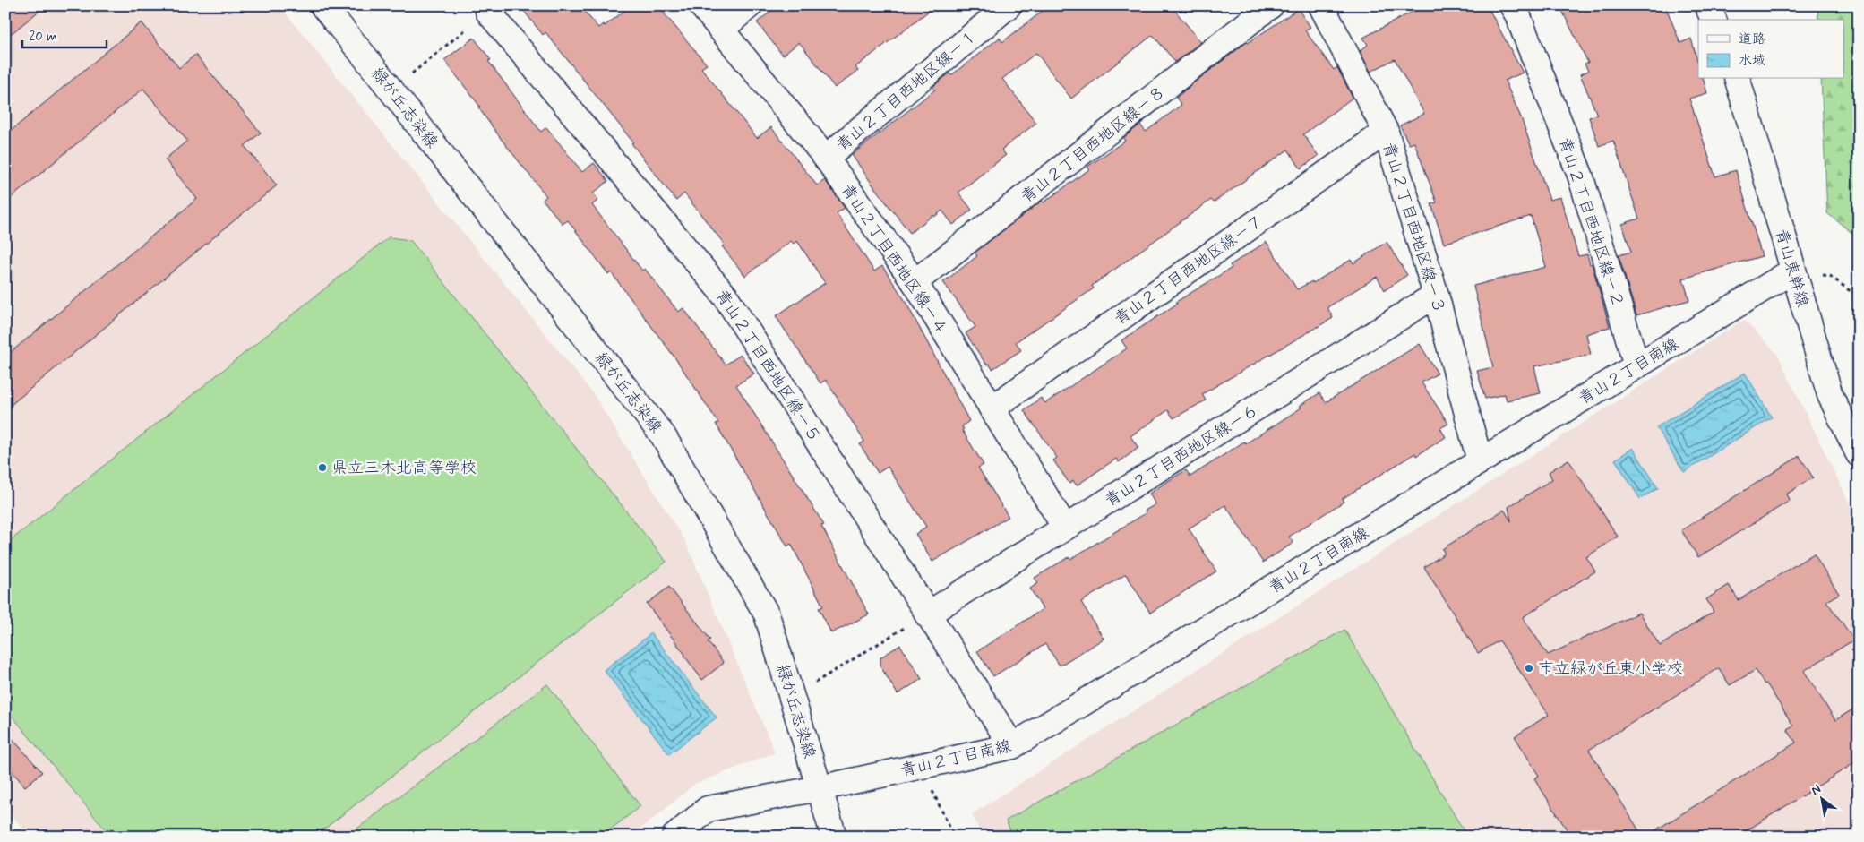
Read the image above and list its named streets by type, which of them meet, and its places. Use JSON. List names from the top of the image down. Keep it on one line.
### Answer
{"streets":{"street":["青山２丁目西地区線ー１","緑が丘志染線","青山２丁目西地区線ー８","青山２丁目西地区線ー２","青山２丁目西地区線ー３","青山２丁目西地区線ー４","青山東幹線","青山２丁目西地区線ー７","青山２丁目西地区線ー５","青山２丁目南線","青山２丁目西地区線ー６"]},"crossings":[["青山２丁目西地区線ー１","青山２丁目西地区線ー４"],["緑が丘志染線","青山２丁目南線"],["青山２丁目西地区線ー８","青山２丁目西地区線ー４"],["青山２丁目西地区線ー２","青山２丁目南線"],["青山２丁目西地区線ー３","青山２丁目西地区線ー７"],["青山２丁目西地区線ー３","青山２丁目南線"],["青山２丁目西地区線ー３","青山２丁目西地区線ー６"],["青山２丁目西地区線ー４","青山２丁目西地区線ー７"],["青山２丁目西地区線ー４","青山２丁目西地区線ー６"],["青山東幹線","青山２丁目南線"],["青山２丁目西地区線ー５","青山２丁目南線"],["青山２丁目西地区線ー５","青山２丁目西地区線ー６"]],"places":["県立三木北高等学校","市立緑が丘東小学校"],"legend":["道路","水域"],"scale_bar":"20 m","north":"top left"}
